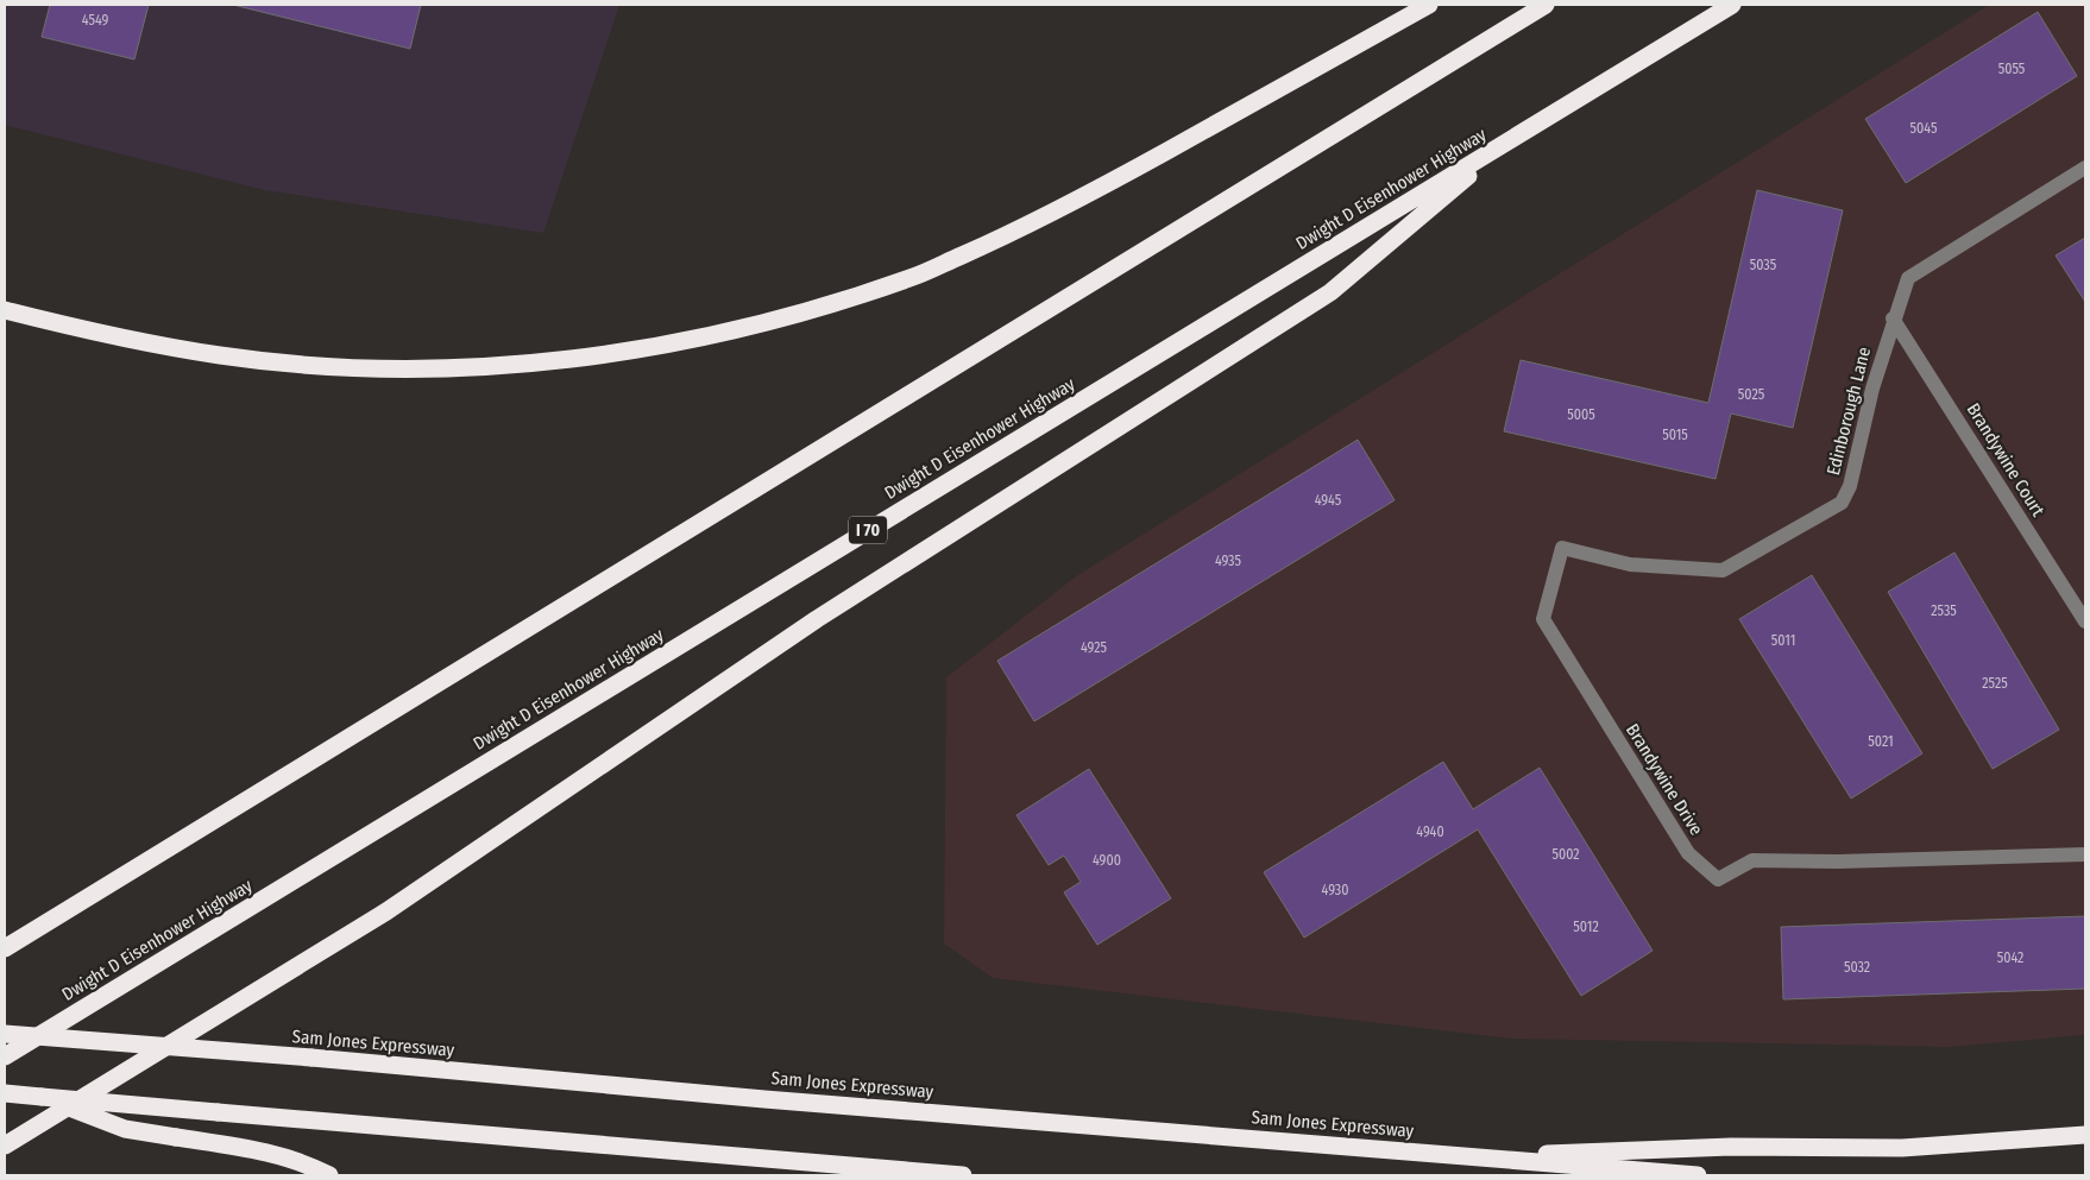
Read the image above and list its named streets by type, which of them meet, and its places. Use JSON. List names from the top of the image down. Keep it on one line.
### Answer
{"streets":{"highway":["Dwight D Eisenhower Highway","I 70","Sam Jones Expressway"],"street":["Edinborough Lane","Brandywine Court","Brandywine Drive"]},"crossings":[["Edinborough Lane","Brandywine Court"],["Edinborough Lane","Brandywine Drive"]],"house_numbers":["4549","5055","5045","5035","5025","5005","5015","4945","4935","2535","5011","4925","2525","5021","4940","5002","4900","4930","5012","5042","5032"]}
